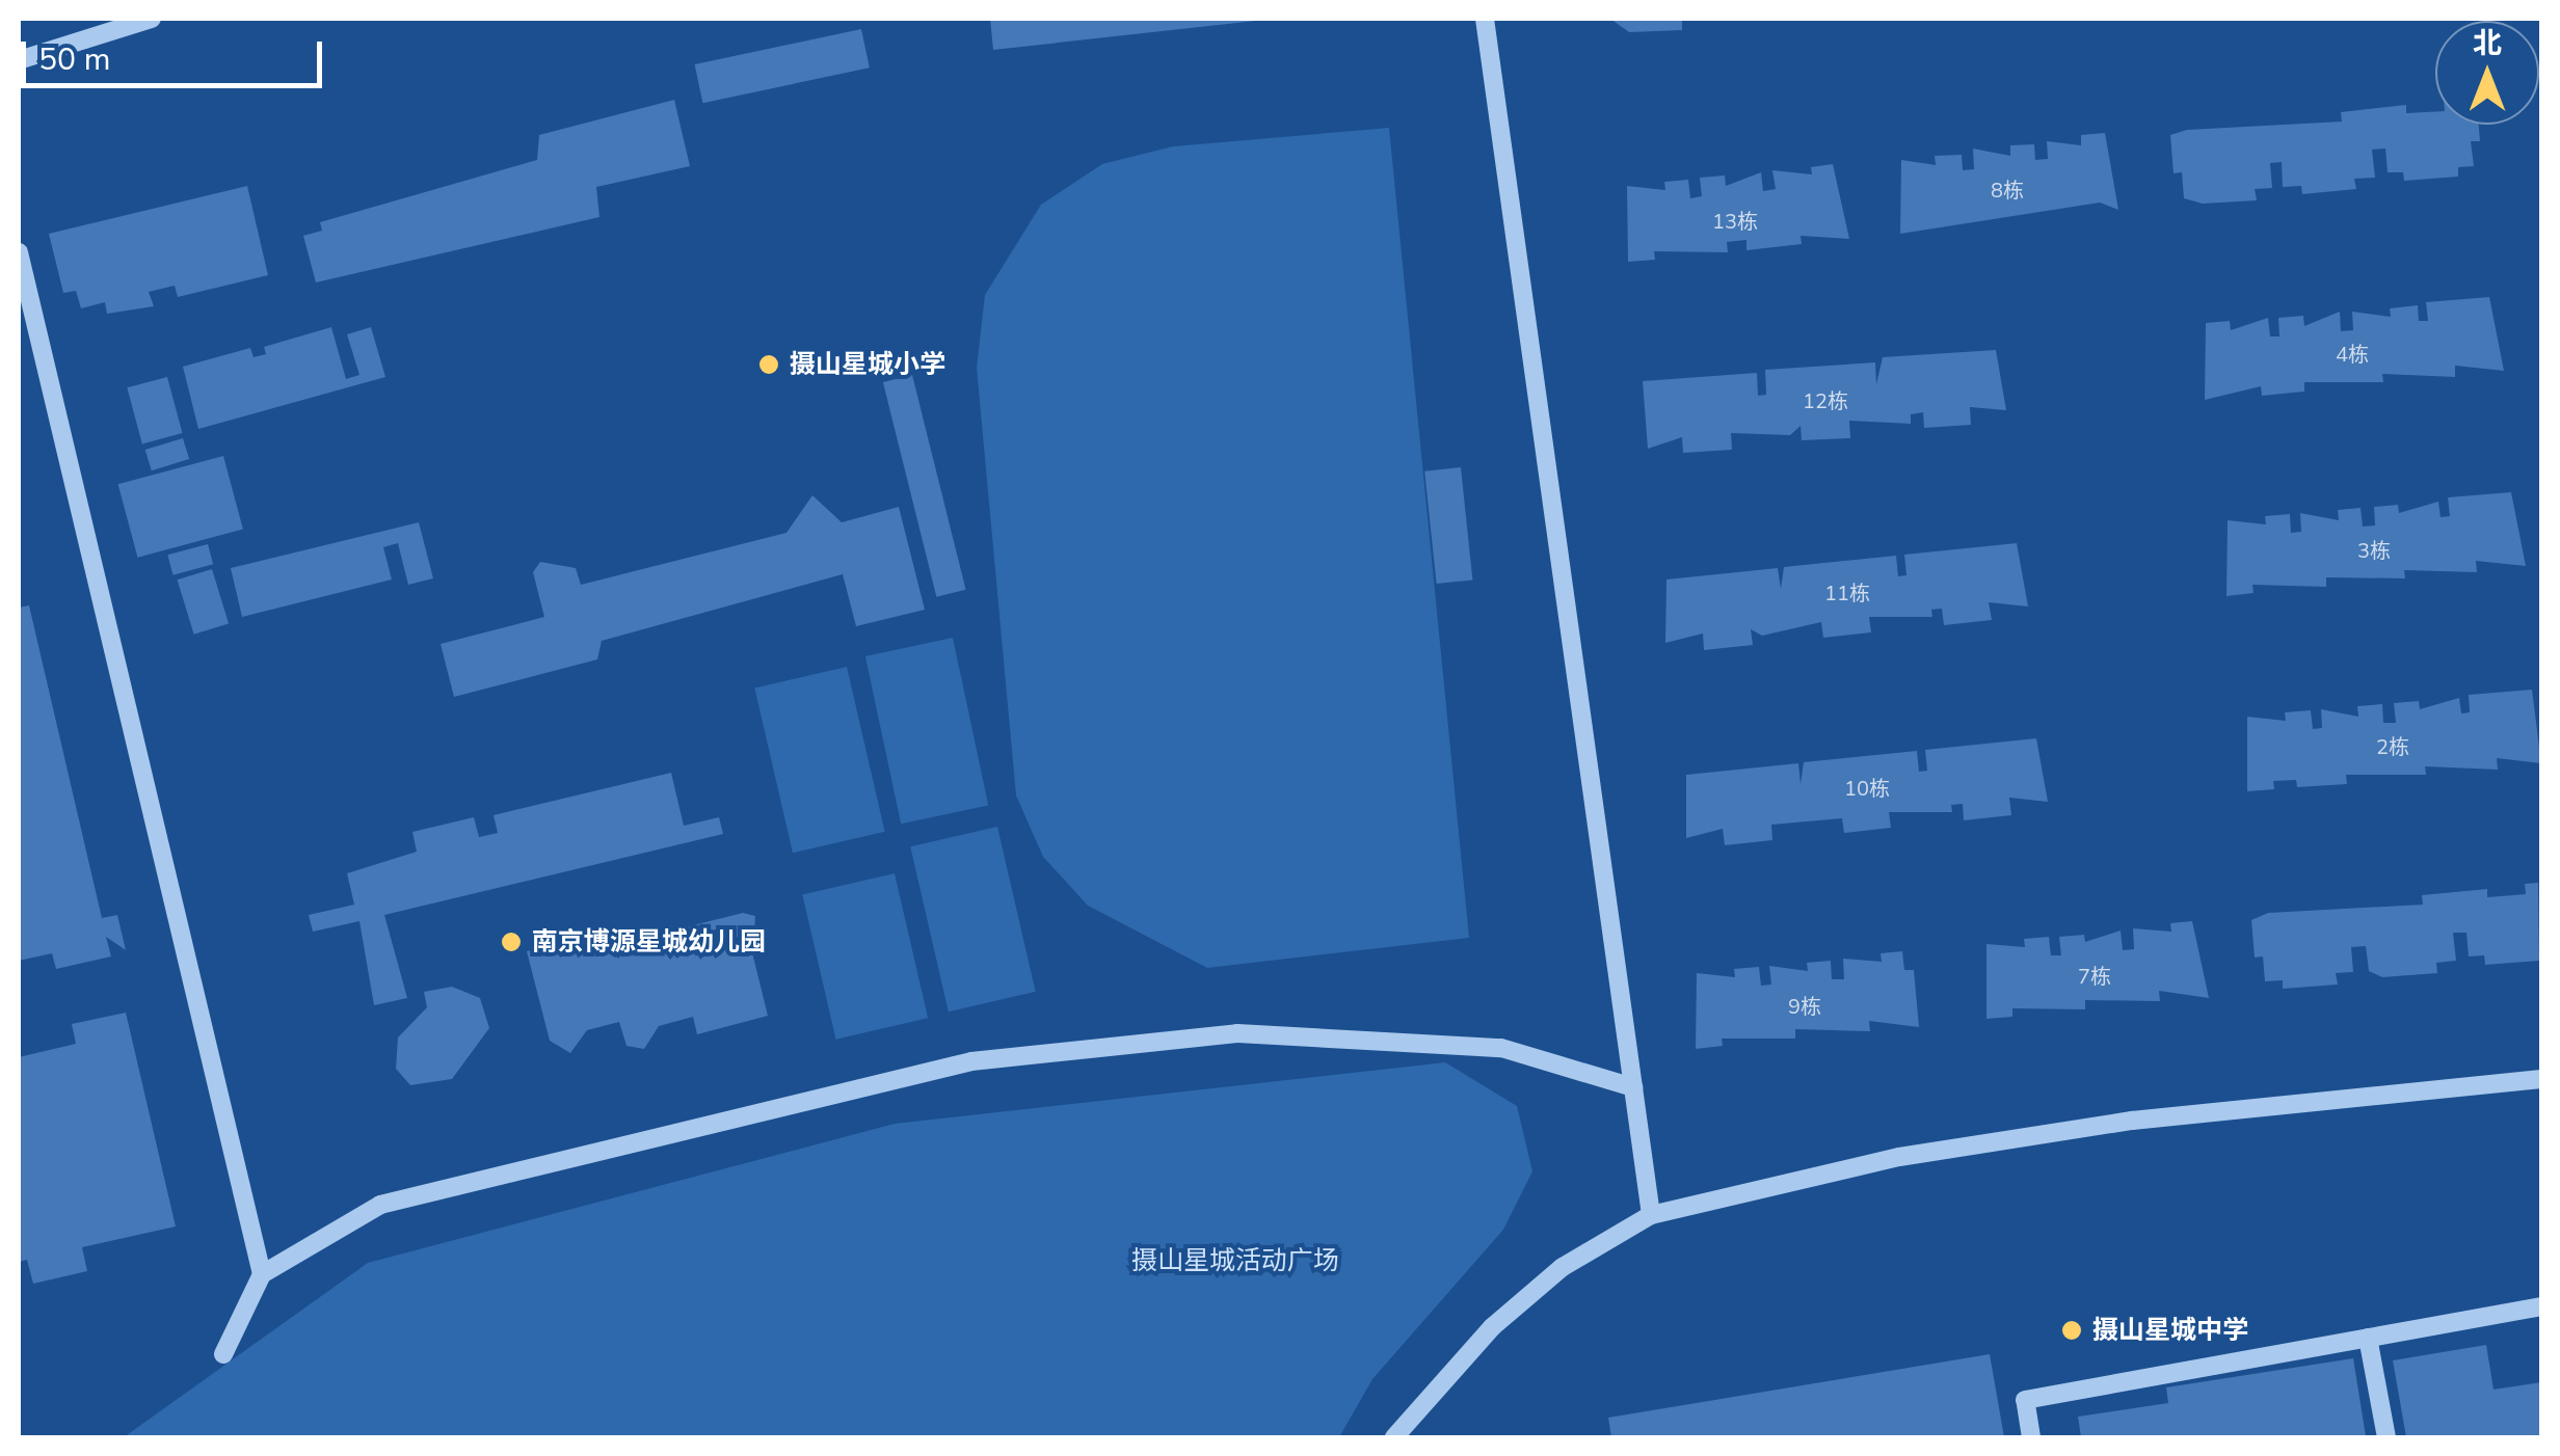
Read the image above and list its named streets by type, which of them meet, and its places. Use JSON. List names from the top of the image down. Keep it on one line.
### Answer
{"parks":["摄山星城活动广场"],"places":["摄山星城小学","南京博源星城幼儿园","摄山星城中学"],"house_numbers":["8栋","13栋","4栋","12栋","3栋","11栋","2栋","10栋","7栋","9栋"],"scale_bar":"50 m","north":"top"}
